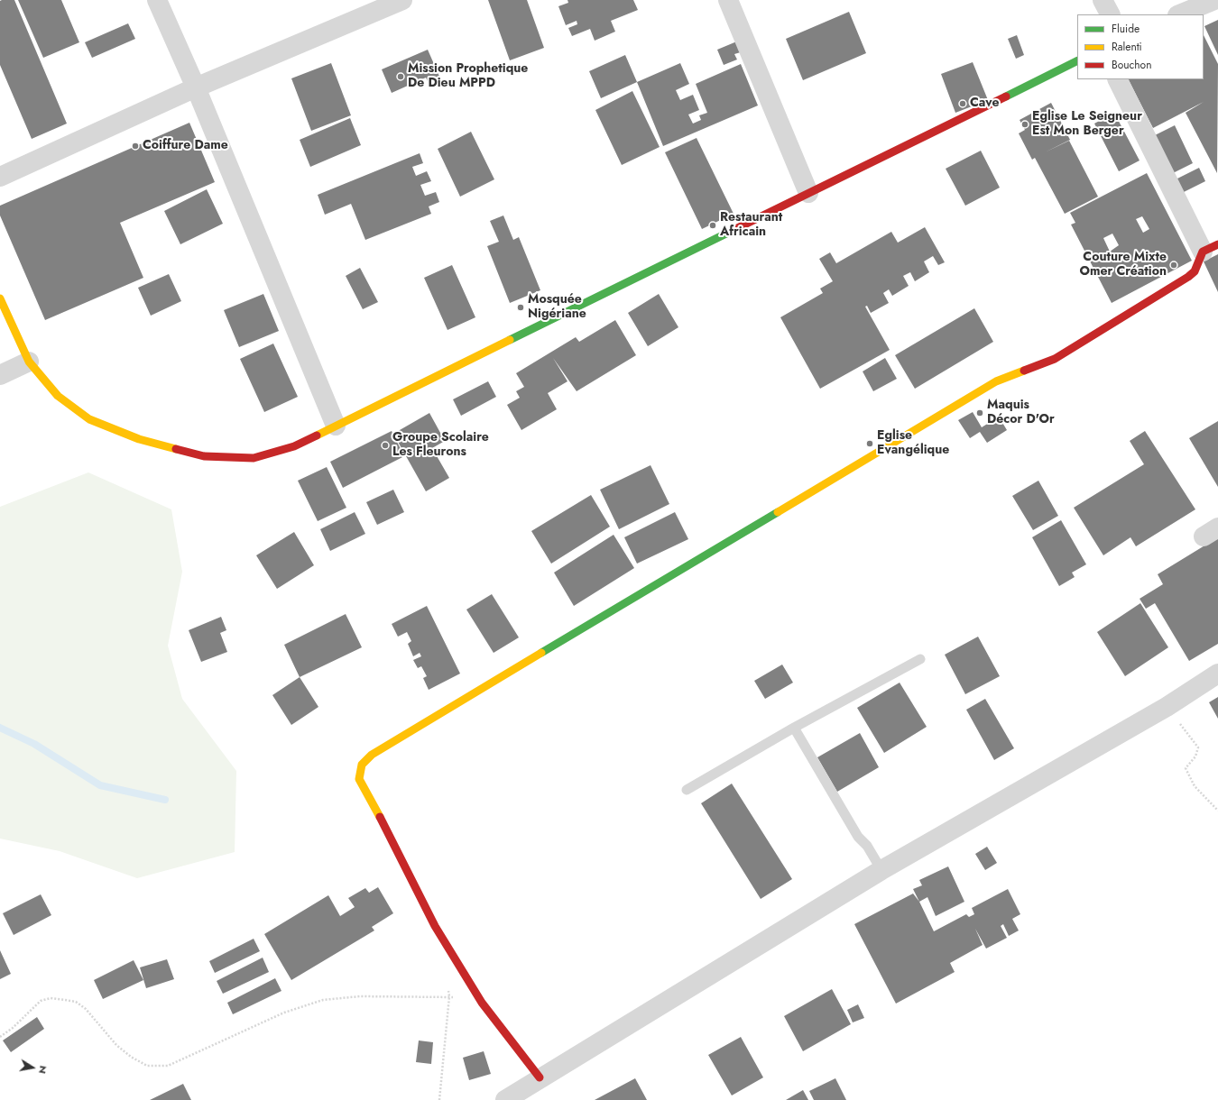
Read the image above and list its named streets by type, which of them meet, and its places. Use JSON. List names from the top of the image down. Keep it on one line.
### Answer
{"places":["Mission Prophetique De Dieu MPPD","Cave","Eglise Le Seigneur Est Mon Berger","Coiffure Dame","Restaurant Africain","Couture Mixte Omer Création","Mosquée Nigériane","Maquis Décor D'Or","Eglise Evangélique","Groupe Scolaire Les Fleurons"],"legend":["Fluide","Ralenti","Bouchon"],"north":"right"}
